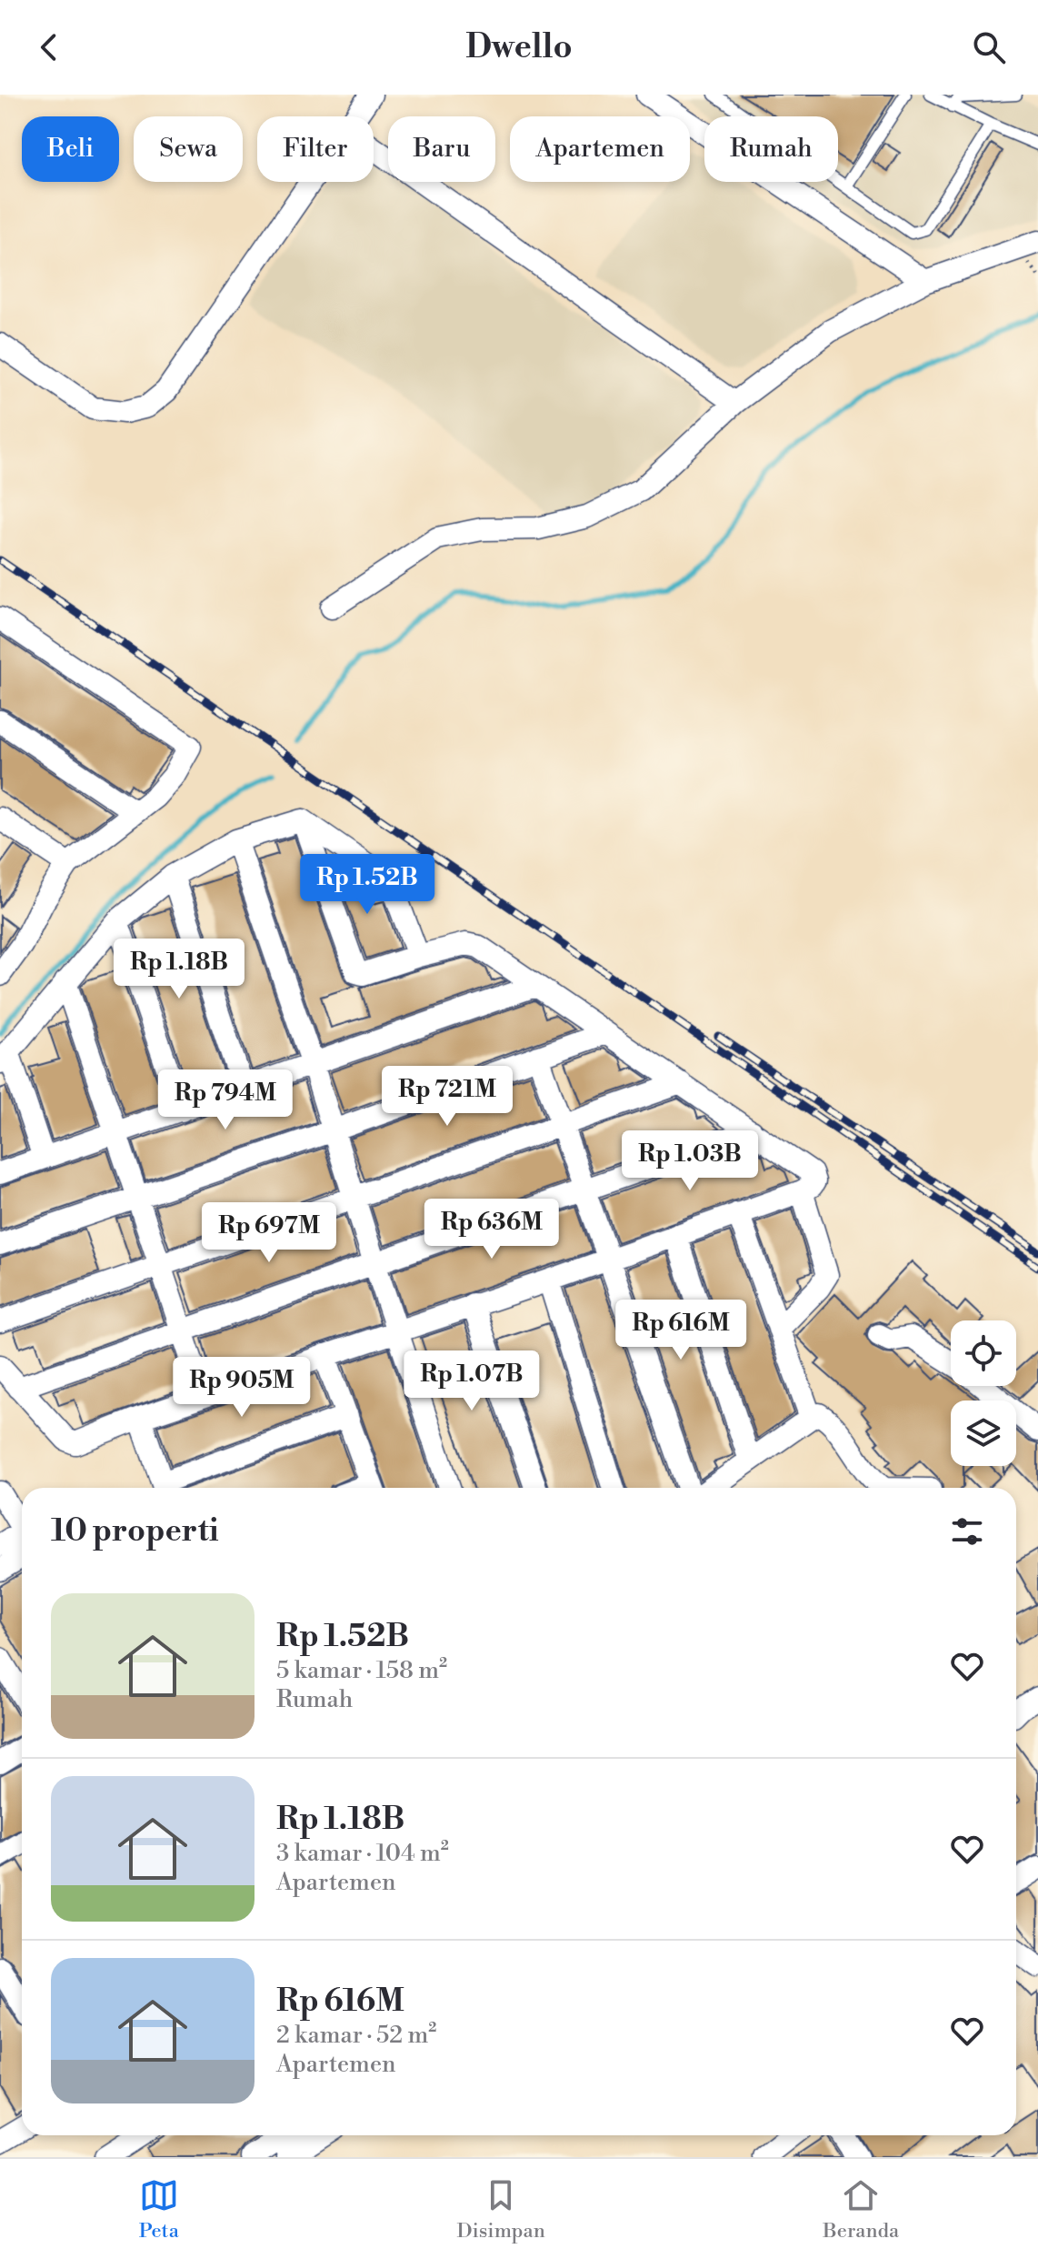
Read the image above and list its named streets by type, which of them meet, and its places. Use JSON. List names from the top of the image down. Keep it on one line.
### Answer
{"page":{"header":"Dwello","chip":["Beli","Sewa","Filter","Baru","Apartemen","Rumah"],"price":["Rp 1.52B","Rp 1.18B","Rp 721M","Rp 794M","Rp 1.03B","Rp 636M","Rp 697M","Rp 616M","Rp 1.07B","Rp 905M"],"heading":"10 properti","list":[{"name":"Rp 1.52B","note":"5 kamar · 158 m² · Rumah"},{"name":"Rp 1.18B","note":"3 kamar · 104 m² · Apartemen"},{"name":"Rp 616M","note":"2 kamar · 52 m² · Apartemen"}],"tabs":["Peta","Disimpan","Beranda"]}}
